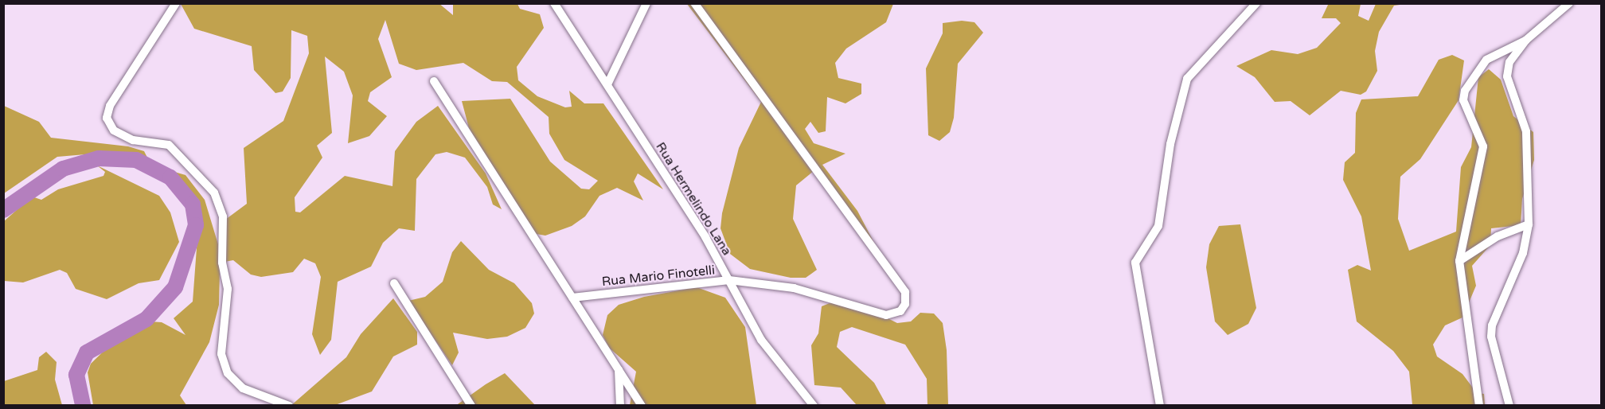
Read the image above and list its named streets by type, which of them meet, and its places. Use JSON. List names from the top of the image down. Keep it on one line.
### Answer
{"streets":{"street":["Rua Hermelindo Lana","Rua Mario Finotelli"]},"crossings":[["Rua Hermelindo Lana","Rua Mario Finotelli"]]}
